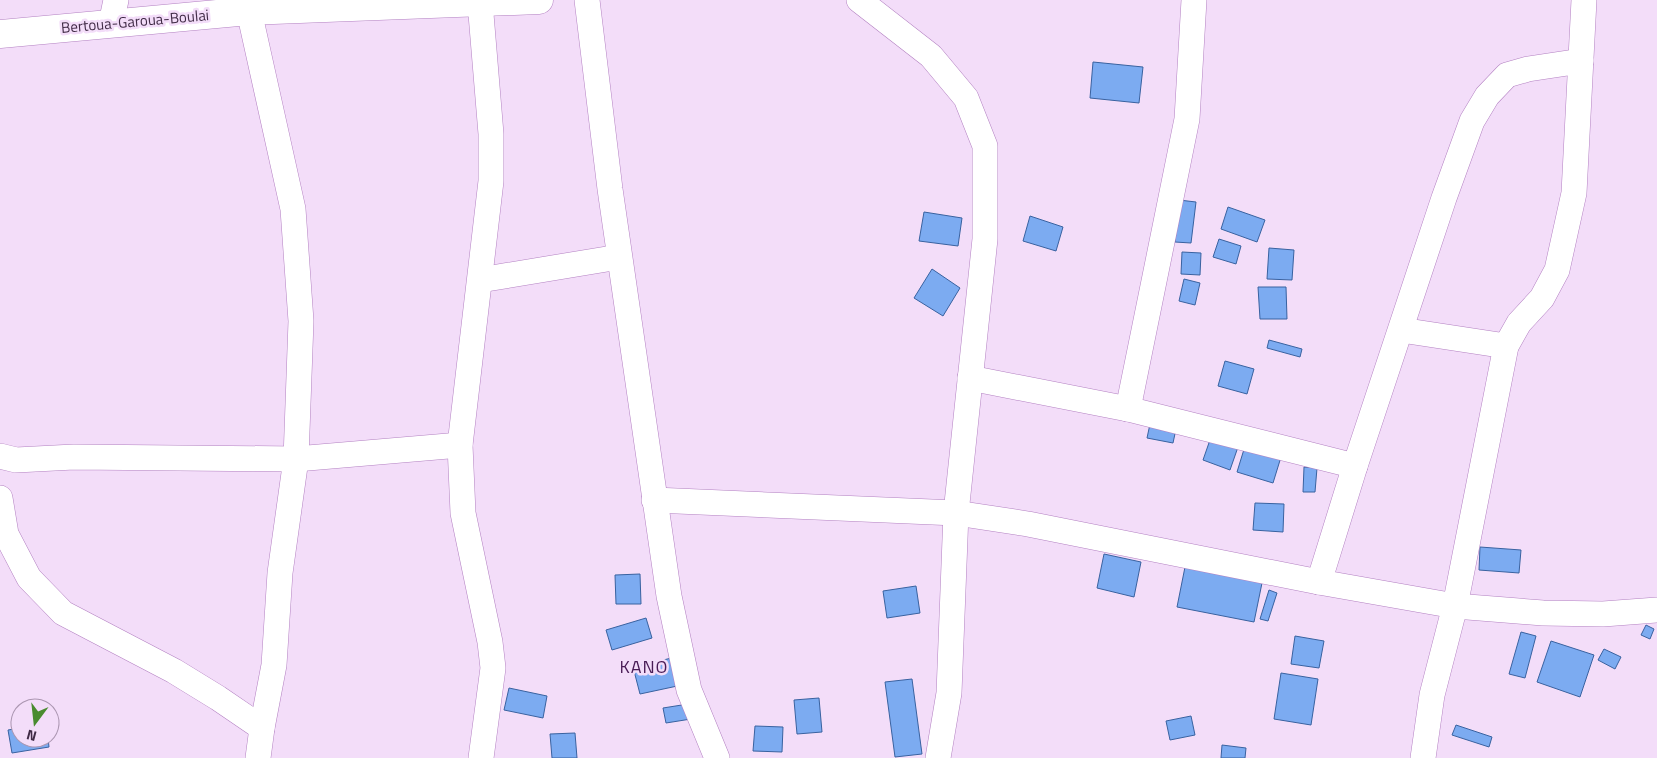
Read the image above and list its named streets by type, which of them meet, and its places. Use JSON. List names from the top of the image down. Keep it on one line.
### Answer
{"streets":{"highway":["Bertoua-Garoua-Boulai"]},"districts":["KANO"],"north":"bottom"}
